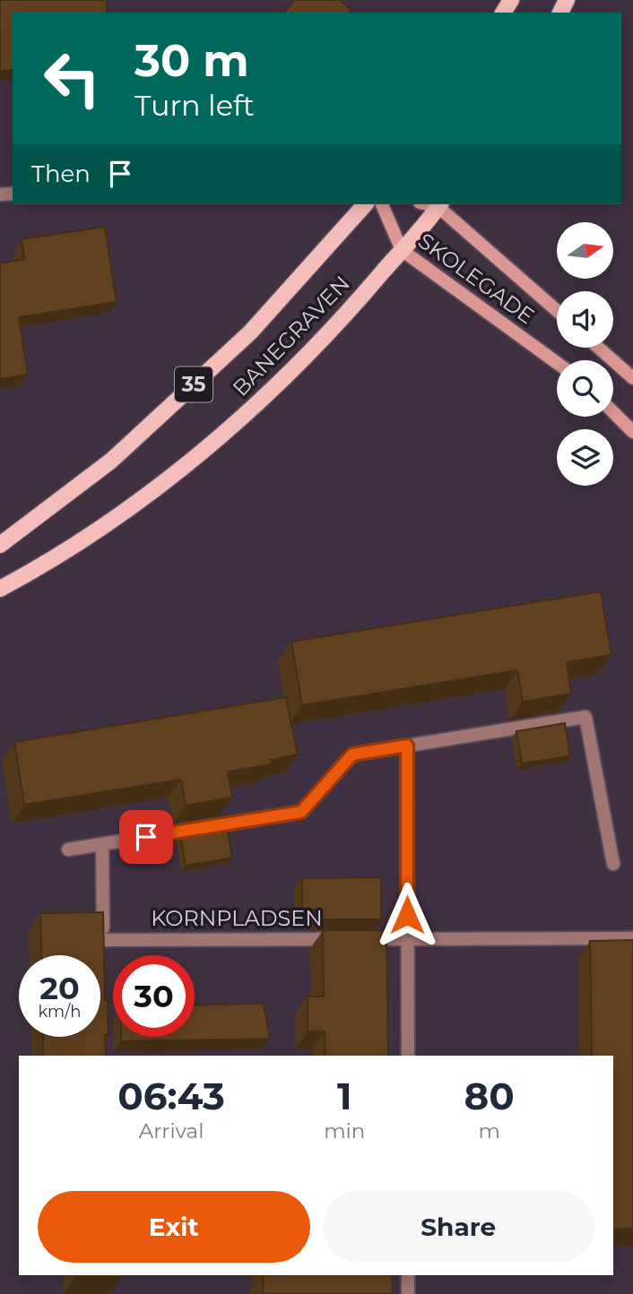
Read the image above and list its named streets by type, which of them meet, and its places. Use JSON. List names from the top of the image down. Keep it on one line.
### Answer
{"streets":{"main road":["BANEGRAVEN","35"],"street":["SKOLEGADE","KORNPLADSEN"]},"crossings":[["SKOLEGADE","BANEGRAVEN"]],"north":"right","page":{"turn":["30 m","Turn left"],"then":"Then","speed":"20 km/h","limit":"30","eta":["06:43","Arrival","1","min","80","m"],"buttons":["Exit","Share"]}}
